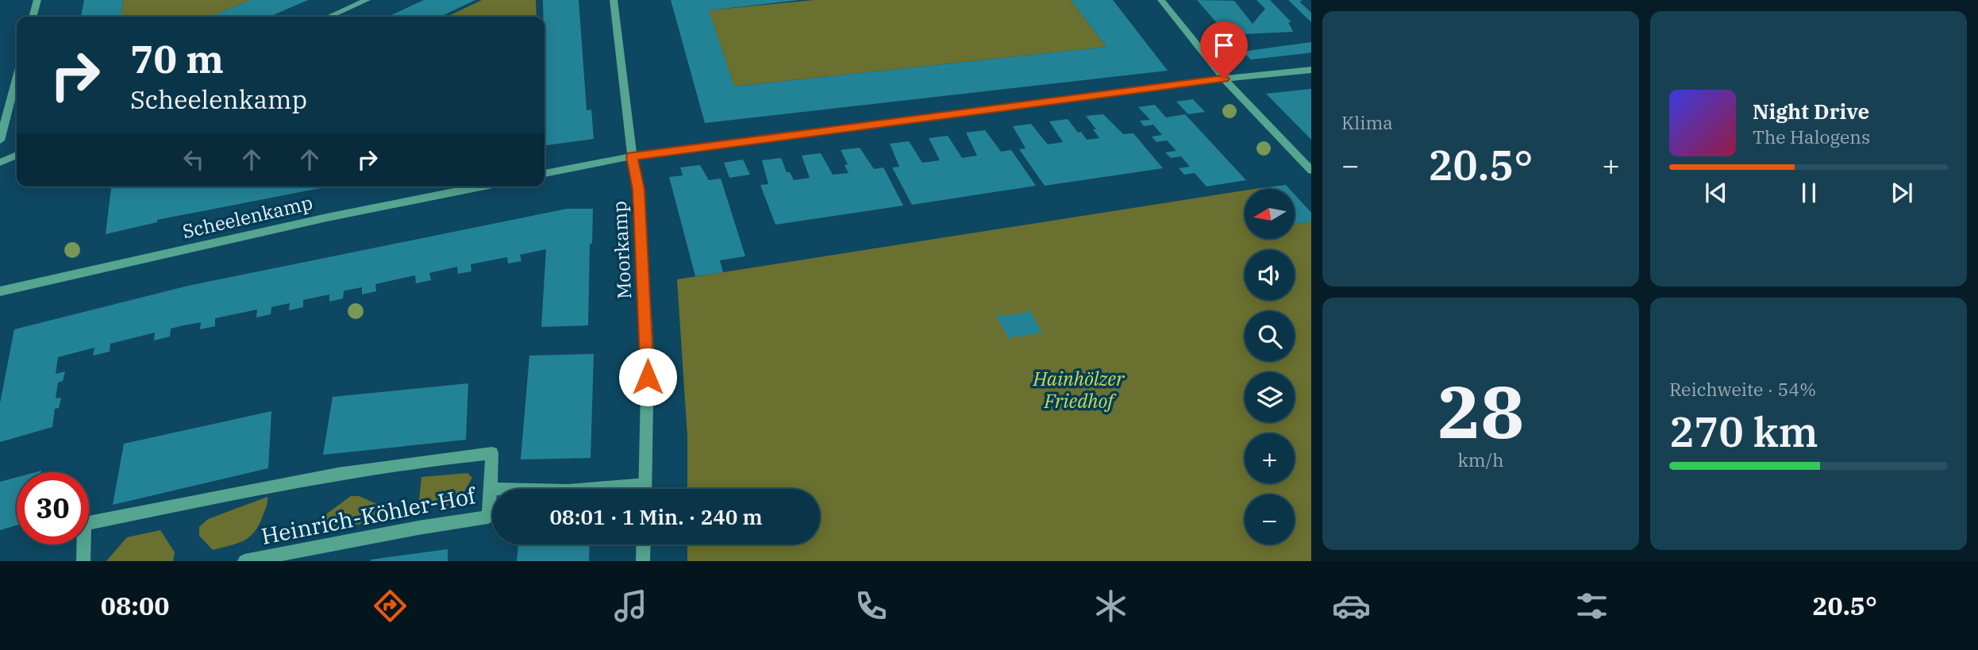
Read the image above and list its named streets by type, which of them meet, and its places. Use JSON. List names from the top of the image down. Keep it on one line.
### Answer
{"streets":{"street":["Scheelenkamp","Moorkamp","Heinrich-Köhler-Hof"]},"crossings":[["Moorkamp","Heinrich-Köhler-Hof"]],"parks":["Hainhölzer Friedhof"],"north":"left","page":{"tile":["Klima",["28","km/h"],["Reichweite · 54%","270 km"]],"turn":["70 m","Scheelenkamp"],"song":["Night Drive","The Halogens"],"heat":["−","20.5°","+"],"map_buttons":["+","−"],"limit":"30","trip":"08:01 · 1 Min. · 240 m","tabs":["08:00","20.5°"]}}
